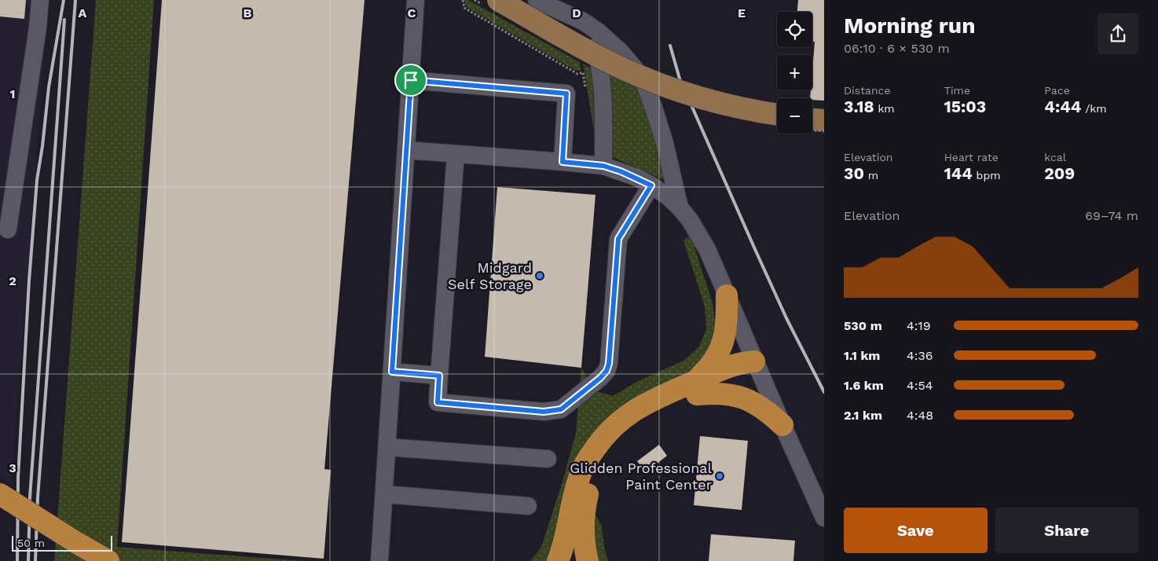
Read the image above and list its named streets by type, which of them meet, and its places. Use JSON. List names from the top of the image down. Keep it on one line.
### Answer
{"places":["Midgard Self Storage","Glidden Professional Paint Center"],"scale_bar":"50 m","page":{"heading":["Morning run","06:10 · 6 × 530 m"],"map_buttons":["+","−"],"stats":[["Distance","3.18 km"],["Time","15:03"],["Pace","4:44 /km"],["Elevation","30 m"],["Heart rate","144 bpm"],["kcal","209"]],"chart":["Elevation","69–74 m"],"list":[{"name":"530 m","note":"4:19"},{"name":"1.1 km","note":"4:36"},{"name":"1.6 km","note":"4:54"},{"name":"2.1 km","note":"4:48"}],"buttons":["Save","Share"],"scale":"50 m"},"grid":{"columns":["A","B","C","D","E"],"rows":["1","2","3"]}}
